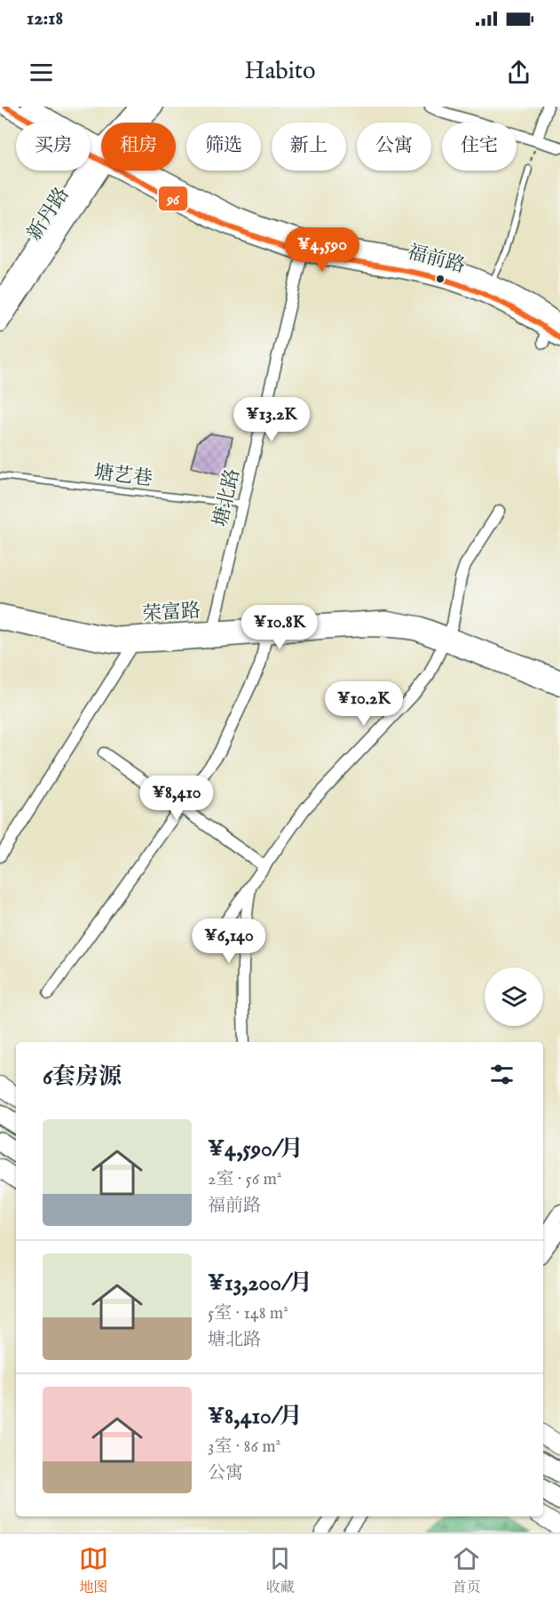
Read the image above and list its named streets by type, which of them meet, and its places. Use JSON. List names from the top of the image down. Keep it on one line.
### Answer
{"streets":{"main road":["新丹路","福前路"],"street":["塘北路","荣富路"],"lane":["塘艺巷"]},"crossings":[["福前路","塘北路"],["塘艺巷","塘北路"],["塘北路","荣富路"]],"lines":["transit line 96"],"page":{"status":"12:18","header":"Habito","chip":["买房","租房","筛选","新上","公寓","住宅"],"price":["¥4,590","¥13.2K","¥10.8K","¥10.2K","¥8,410","¥6,140"],"heading":"6套房源","list":[{"name":"¥4,590/月","note":"2室 · 56 m² · 福前路"},{"name":"¥13,200/月","note":"5室 · 148 m² · 塘北路"},{"name":"¥8,410/月","note":"3室 · 86 m² · 公寓"}],"tabs":["地图","收藏","首页"]}}
